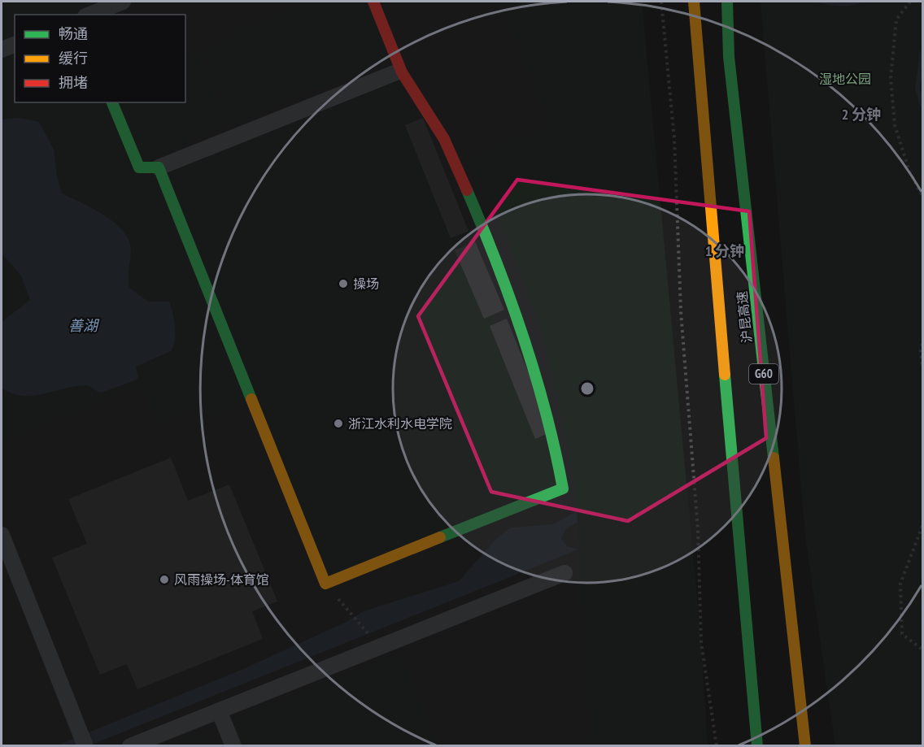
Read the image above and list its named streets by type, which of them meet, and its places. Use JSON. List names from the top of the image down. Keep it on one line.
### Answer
{"streets":{"main road":["沪昆高速","G60"]},"water":["善湖"],"parks":["湿地公园"],"places":["操场","浙江水利水电学院","风雨操场-体育馆"],"legend":["畅通","缓行","拥堵"],"rings":["2 分钟","1 分钟"]}
